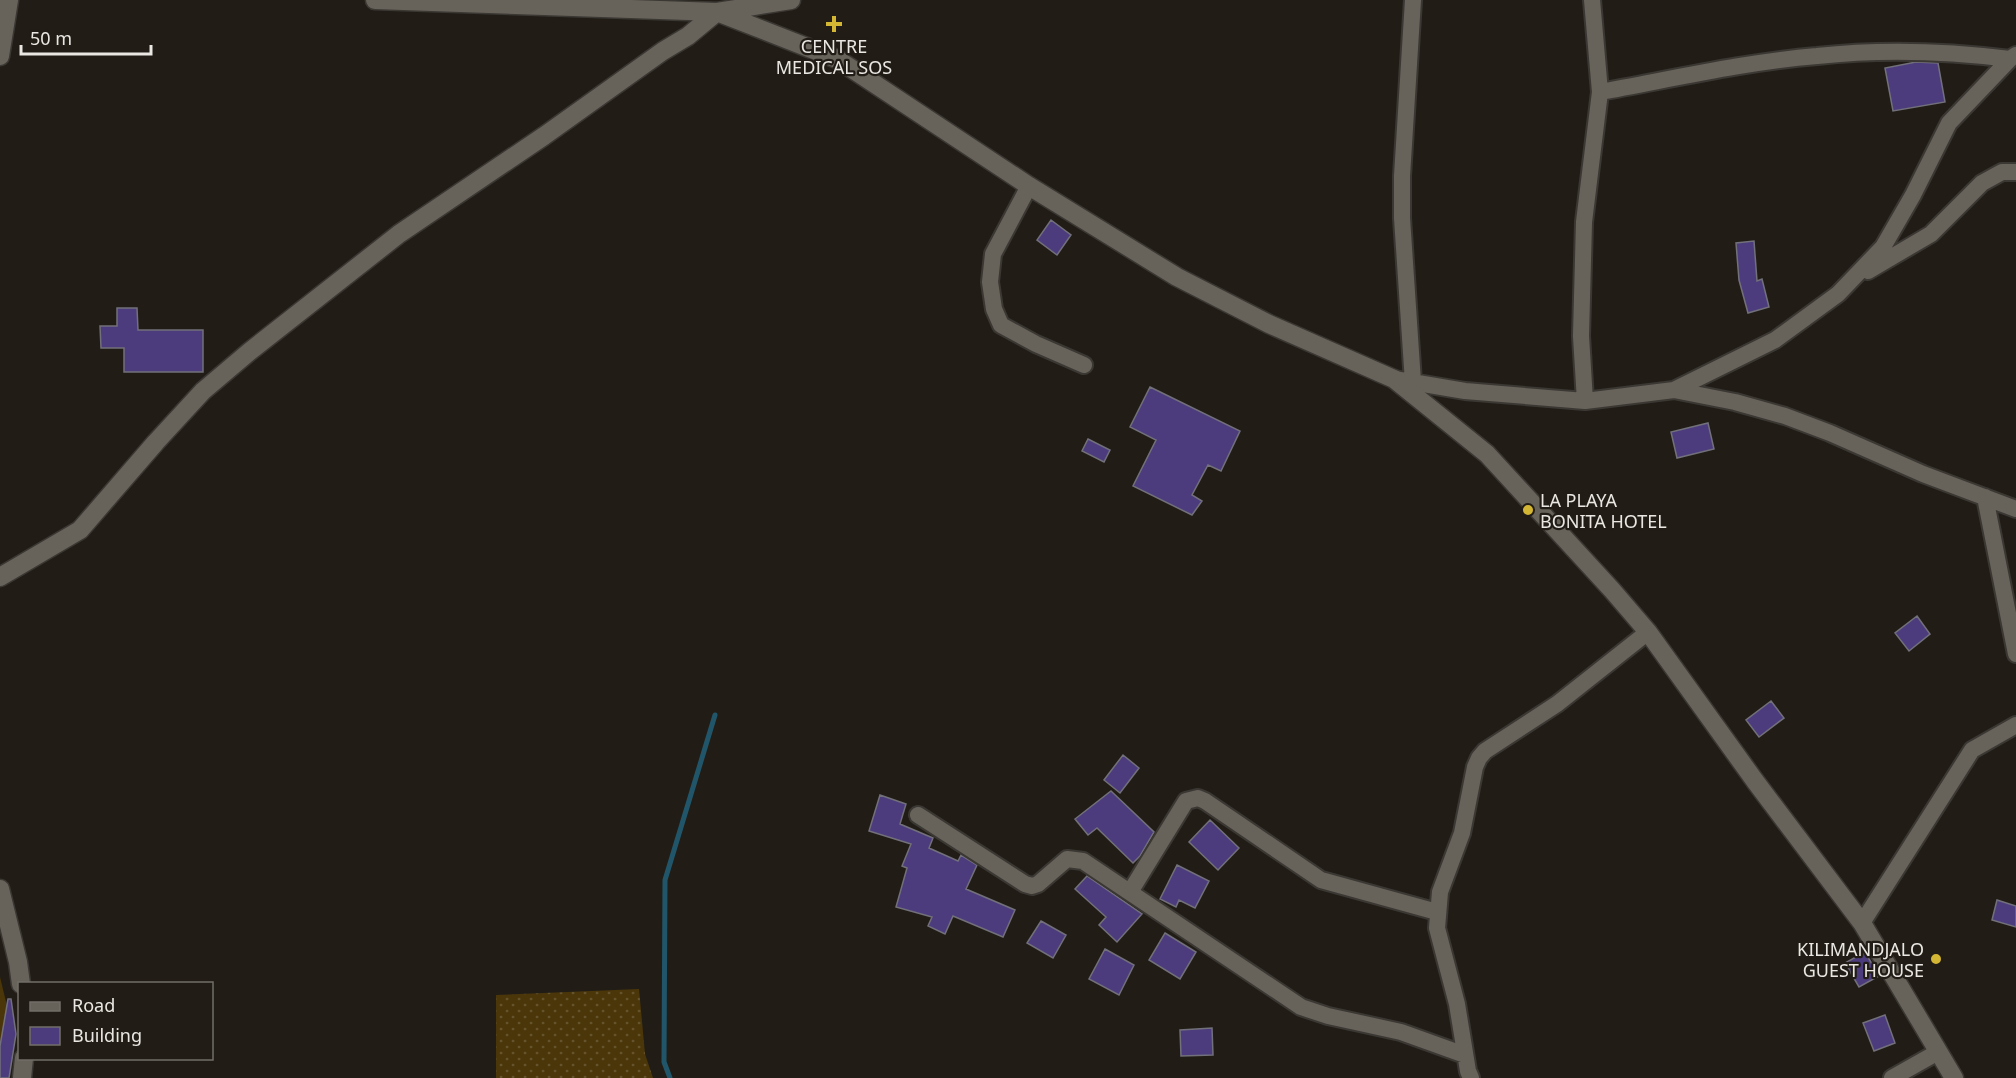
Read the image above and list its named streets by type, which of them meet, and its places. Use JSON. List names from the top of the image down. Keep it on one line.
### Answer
{"places":{"health":["CENTRE MEDICAL SOS"],"other":["LA PLAYA BONITA HOTEL","KILIMANDJALO GUEST HOUSE"]},"legend":["Road","Building"],"scale_bar":"50 m"}
